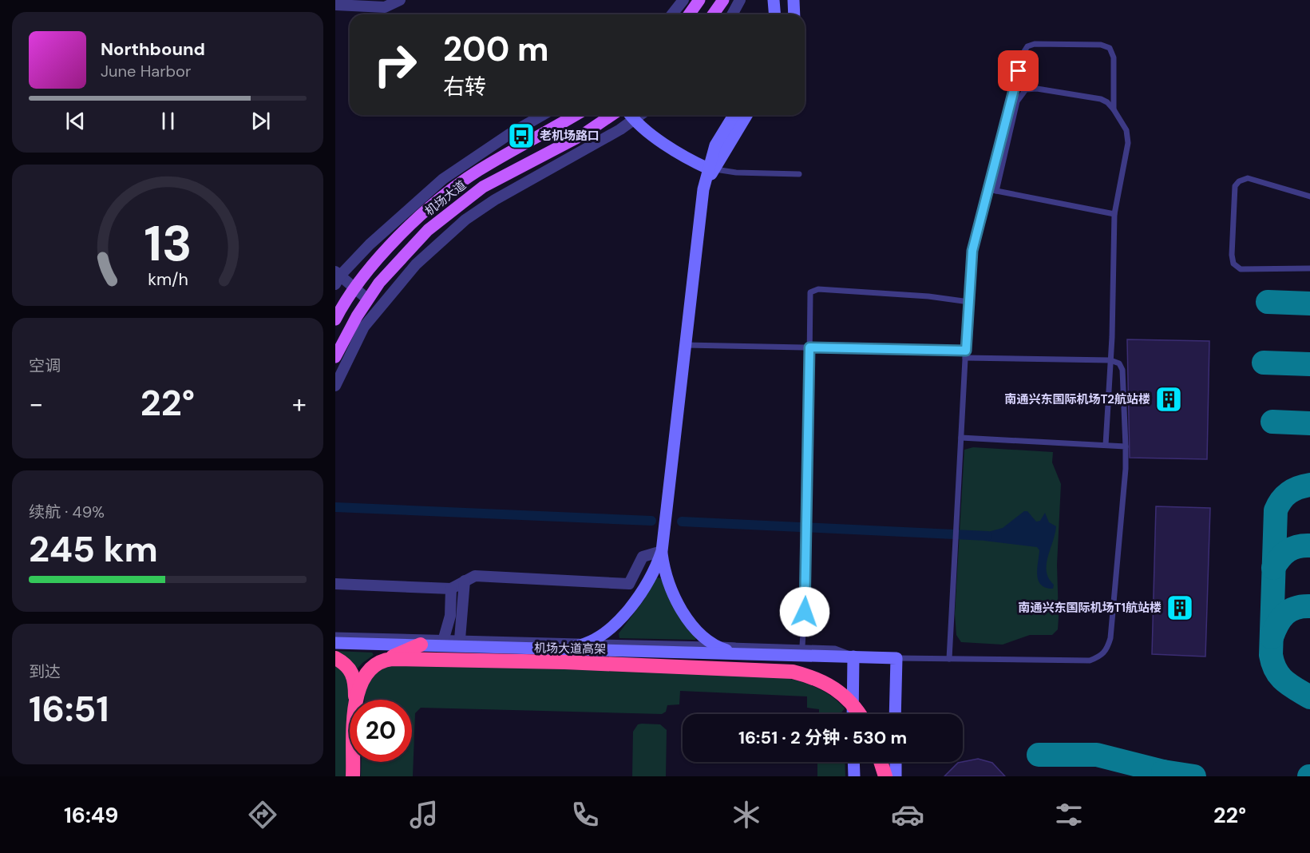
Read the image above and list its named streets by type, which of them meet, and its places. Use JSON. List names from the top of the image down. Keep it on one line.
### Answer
{"streets":{"highway":["机场大道高架"],"main road":["机场大道"]},"places":{"bus stop":["老机场路口"],"building":["南通兴东国际机场T2航站楼","南通兴东国际机场T1航站楼"]},"page":{"turn":["200 m","右转"],"song":["Northbound","June Harbor"],"tile":["空调",["续航 · 49%","245 km"],["到达","16:51"]],"heat":["−","22°","+"],"limit":"20","trip":"16:51 · 2 分钟 · 530 m","tabs":["16:49","22°"],"gauge":["13","km/h"]}}
